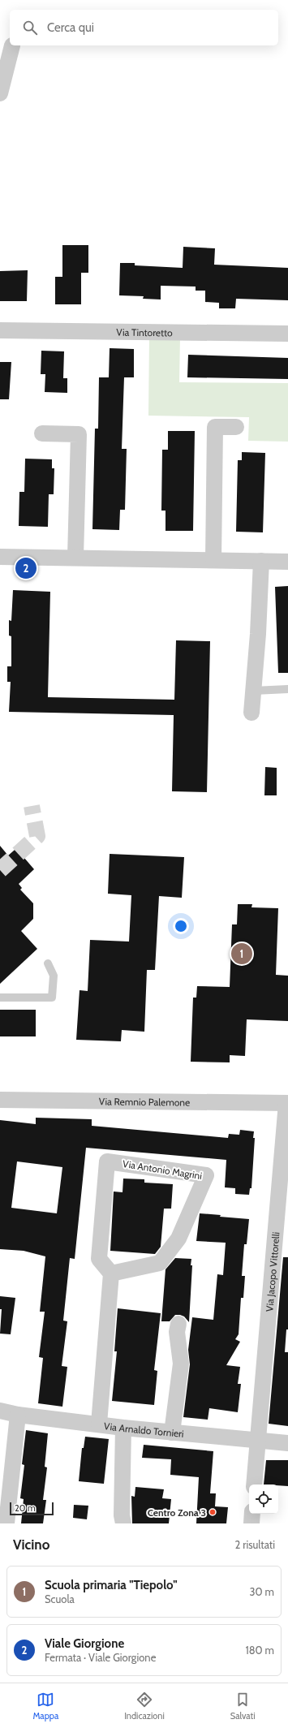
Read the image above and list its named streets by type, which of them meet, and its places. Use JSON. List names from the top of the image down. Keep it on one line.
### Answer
{"streets":{"street":["Via Tintoretto","Via Remnio Palemone","Via Antonio Magrini","Via Jacopo Vittorelli","Via Arnaldo Tornieri"]},"crossings":[["Via Remnio Palemone","Via Jacopo Vittorelli"],["Via Jacopo Vittorelli","Via Arnaldo Tornieri"]],"places":["Centro Zona 3"],"scale_bar":"20 m","page":{"search":"Cerca qui","pins":["2","1"],"scale":"20 m","heading":["Vicino","2 risultati"],"list":[{"mark":"1","name":"Scuola primaria \"Tiepolo\"","note":"Scuola","value":"30 m"},{"mark":"2","name":"Viale Giorgione","note":"Fermata · Viale Giorgione","value":"180 m"}],"nav":["Mappa","Indicazioni","Salvati"]}}
